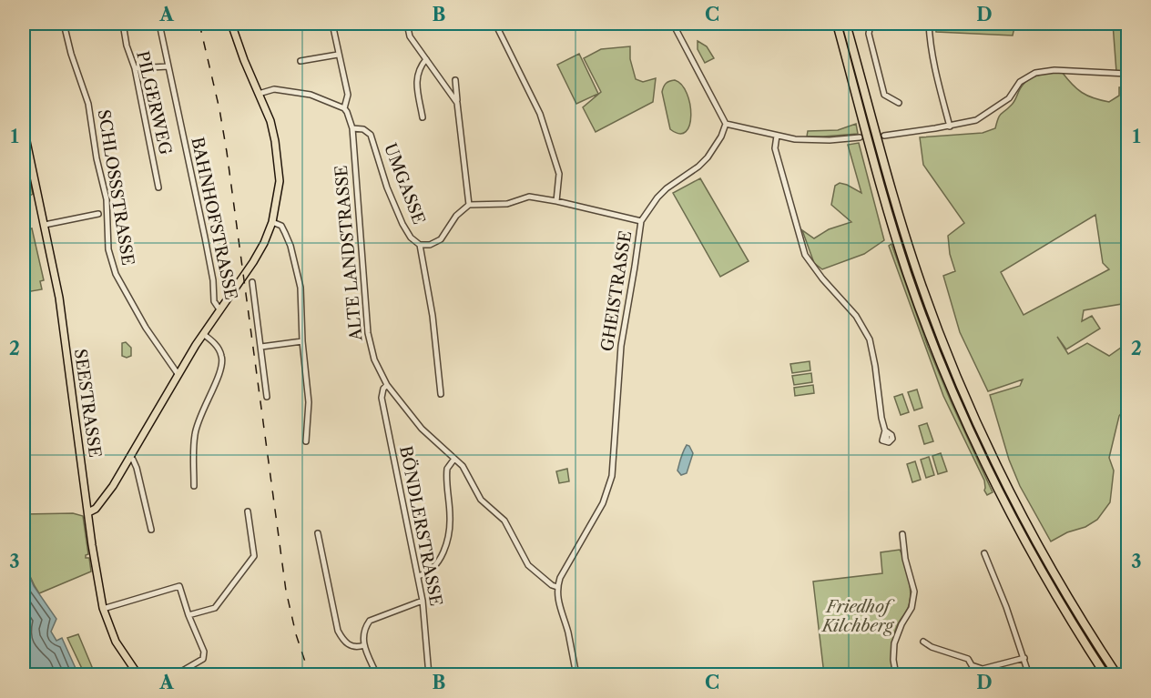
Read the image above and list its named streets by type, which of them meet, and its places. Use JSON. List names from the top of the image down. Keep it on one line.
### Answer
{"streets":{"main road":["BAHNHOFSTRASSE","SEESTRASSE"],"street":["PILGERWEG","UMGASSE","SCHLOSSSTRASSE","ALTE LANDSTRASSE","GHEISTRASSE","BÖNDLERSTRASSE"]},"crossings":[["UMGASSE","ALTE LANDSTRASSE"],["SCHLOSSSTRASSE","BAHNHOFSTRASSE"],["BAHNHOFSTRASSE","SEESTRASSE"],["ALTE LANDSTRASSE","GHEISTRASSE"],["ALTE LANDSTRASSE","BÖNDLERSTRASSE"]],"parks":["Friedhof Kilchberg"],"grid":{"columns":["A","B","C","D"],"rows":["1","2","3"]}}
